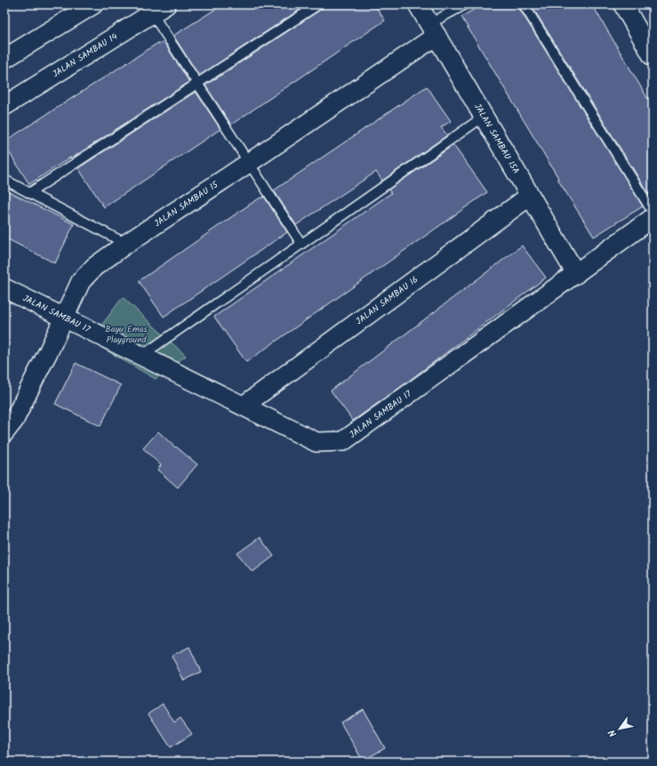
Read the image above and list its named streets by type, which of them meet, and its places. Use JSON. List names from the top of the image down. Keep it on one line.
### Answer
{"streets":{"street":["JALAN SAMBAU 14","JALAN SAMBAU 15A","JALAN SAMBAU 15","JALAN SAMBAU 16","JALAN SAMBAU 17"]},"crossings":[["JALAN SAMBAU 15A","JALAN SAMBAU 15"],["JALAN SAMBAU 15A","JALAN SAMBAU 16"],["JALAN SAMBAU 15A","JALAN SAMBAU 17"],["JALAN SAMBAU 15","JALAN SAMBAU 17"],["JALAN SAMBAU 16","JALAN SAMBAU 17"]],"parks":["Bayu Emas Playground"],"north":"bottom left"}
